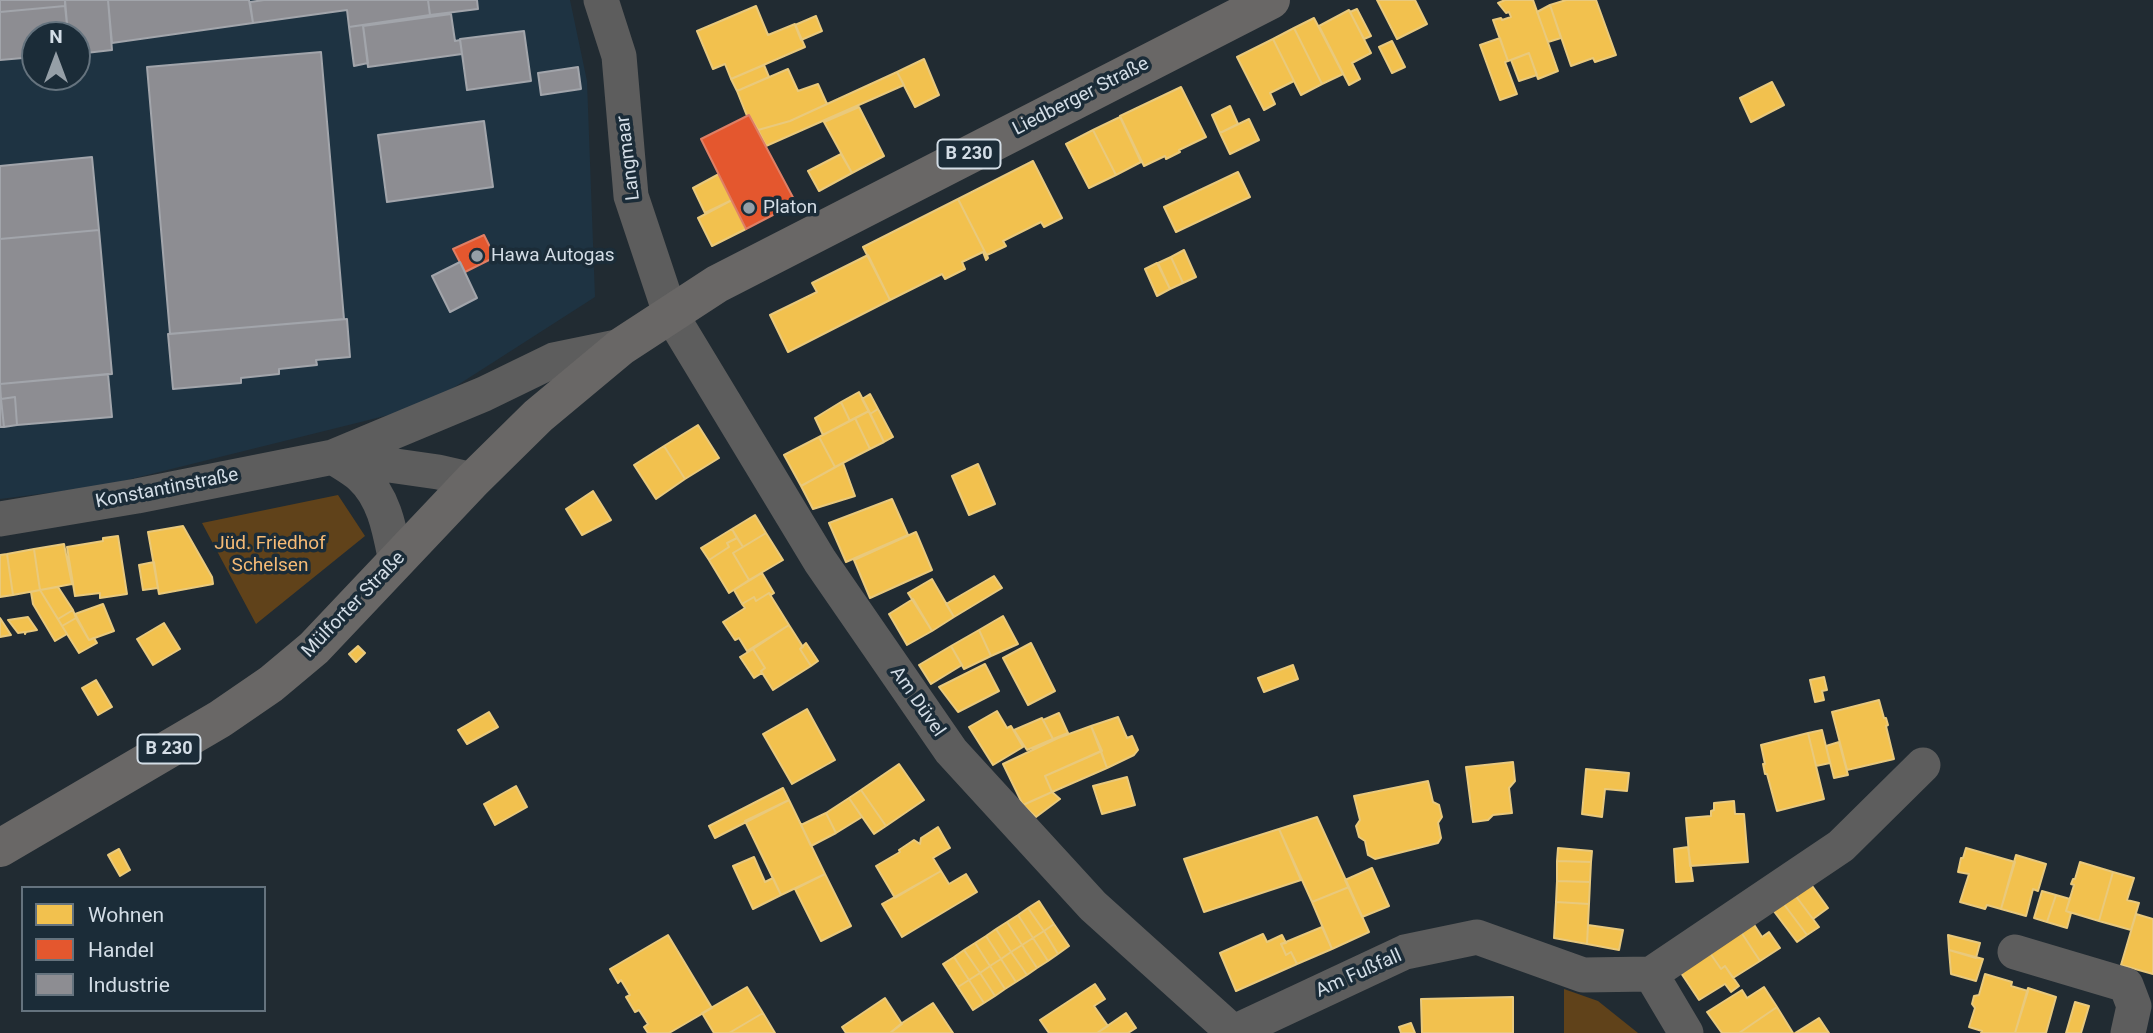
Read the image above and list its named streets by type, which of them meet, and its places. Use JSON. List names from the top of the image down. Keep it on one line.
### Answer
{"streets":{"main road":["Liedberger Straße","B 230","Mülforter Straße"],"street":["Langmaar","Konstantinstraße","Am Düvel","Am Fußfall"]},"crossings":[["Liedberger Straße","Langmaar"],["Liedberger Straße","Mülforter Straße"],["Liedberger Straße","Am Düvel"],["Langmaar","Mülforter Straße"],["Langmaar","Am Düvel"],["Konstantinstraße","Mülforter Straße"],["Mülforter Straße","Am Düvel"],["Am Düvel","Am Fußfall"]],"parks":["Jüd. Friedhof Schelsen"],"places":["Platon","Hawa Autogas"],"legend":["Wohnen","Handel","Industrie"],"north":"top"}
